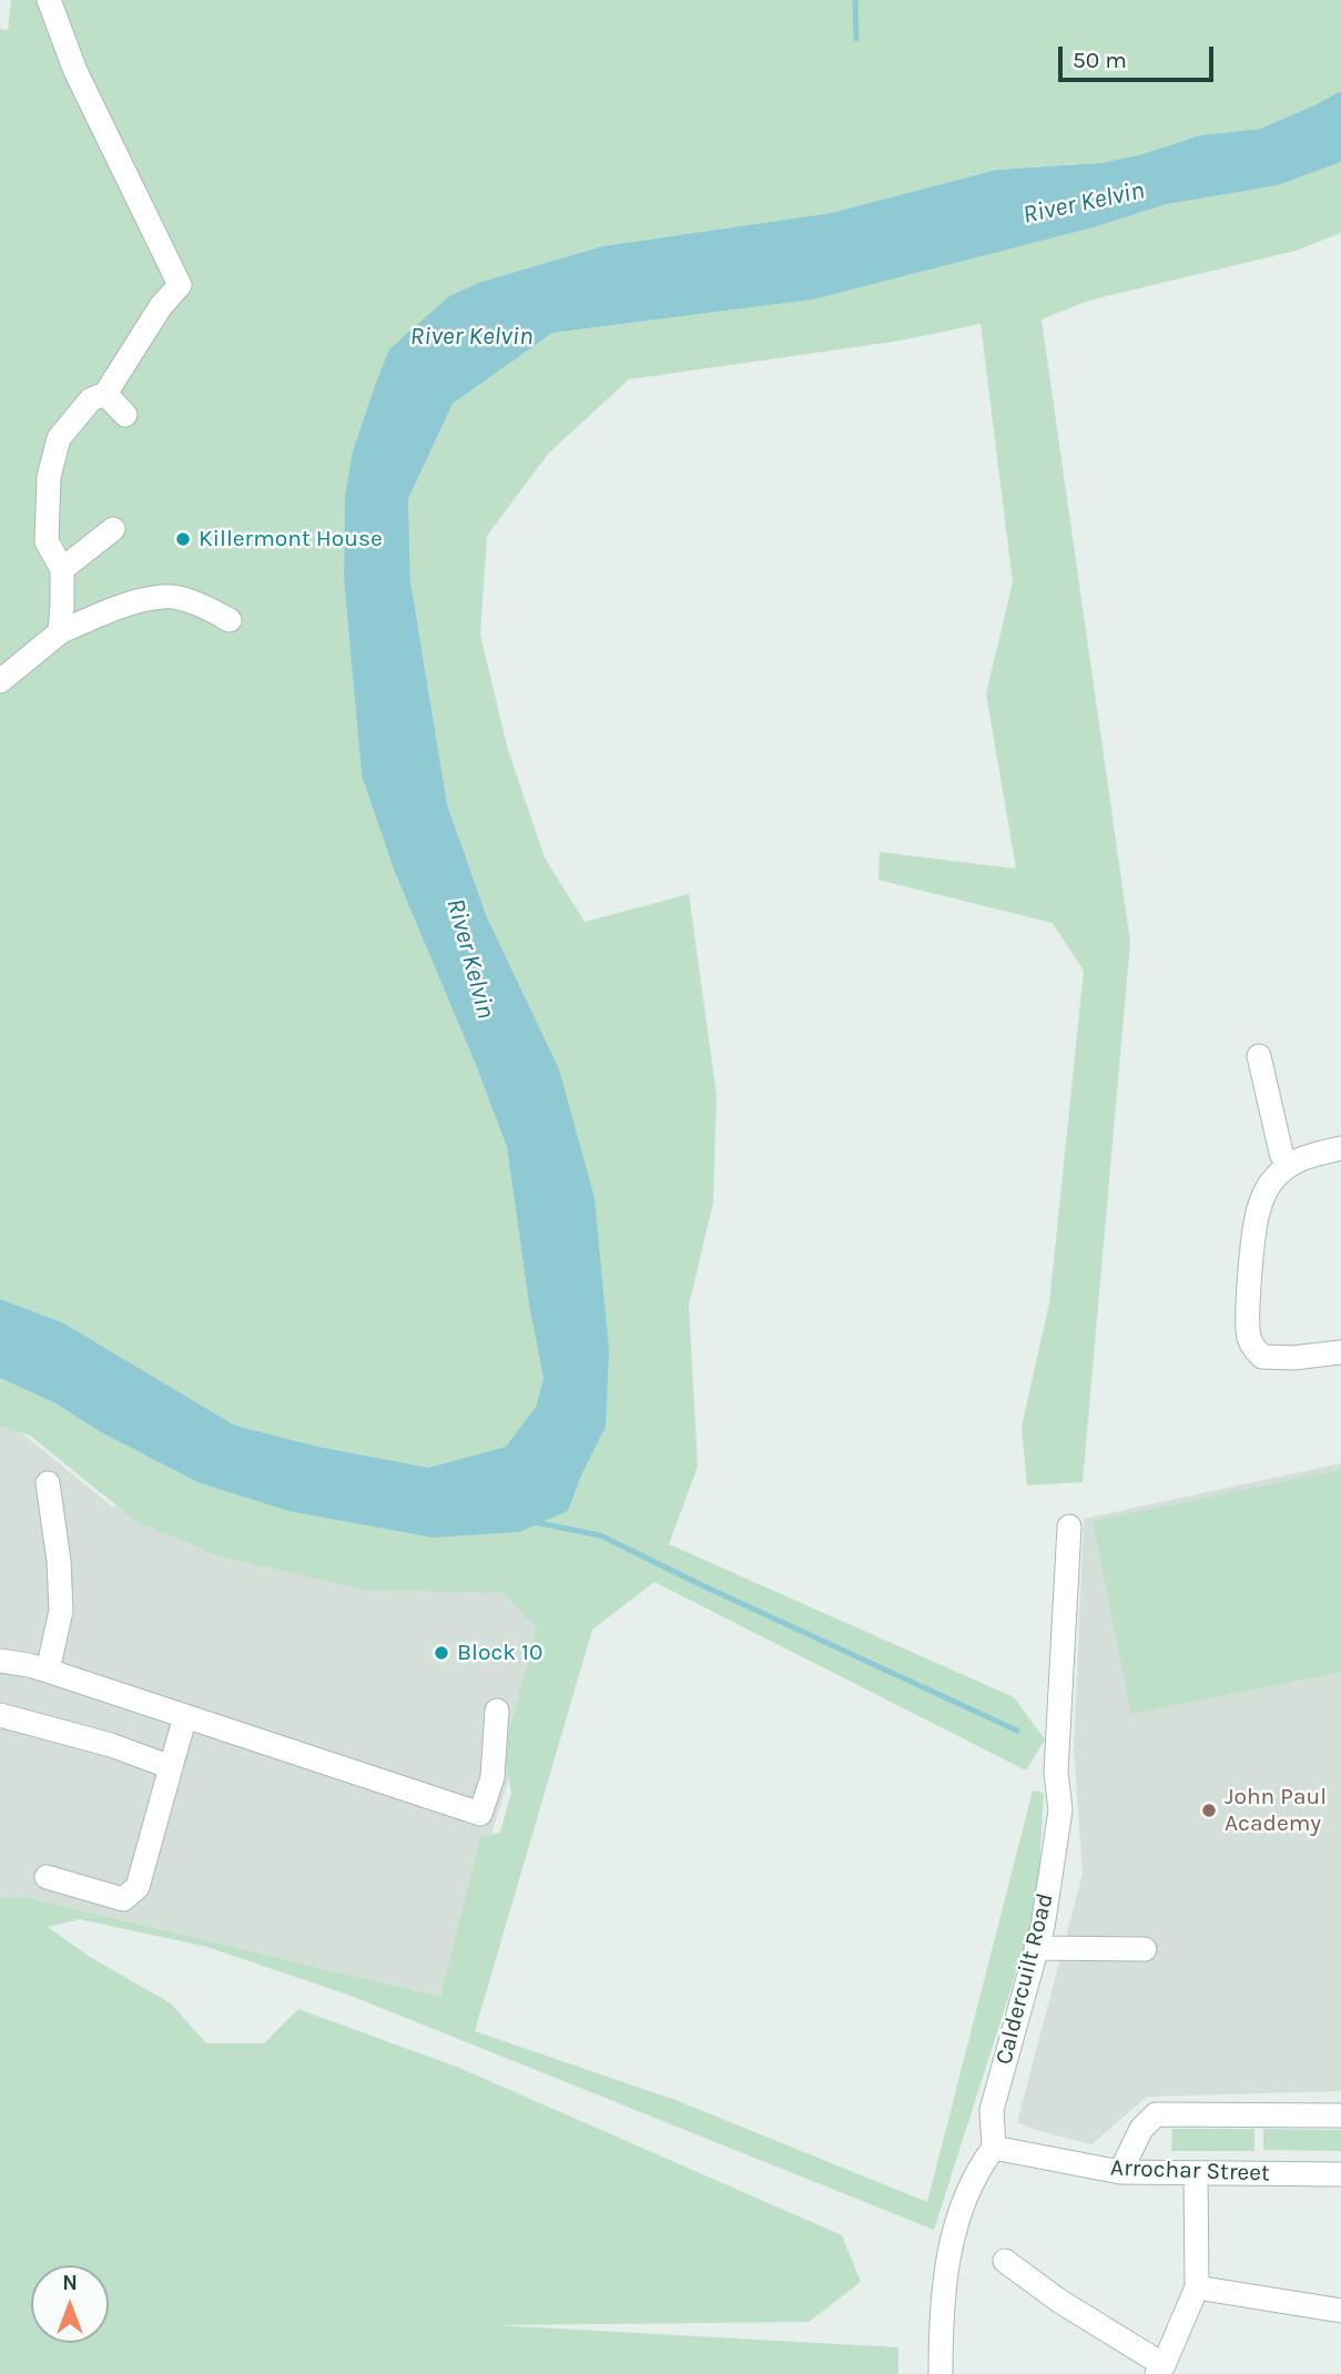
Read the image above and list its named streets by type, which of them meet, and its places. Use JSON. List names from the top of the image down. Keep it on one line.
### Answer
{"streets":{"street":["Caldercuilt Road","Arrochar Street"]},"crossings":[["Caldercuilt Road","Arrochar Street"]],"water":["River Kelvin"],"places":["Killermont House","Block 10","John Paul Academy"],"scale_bar":"50 m","north":"top"}
